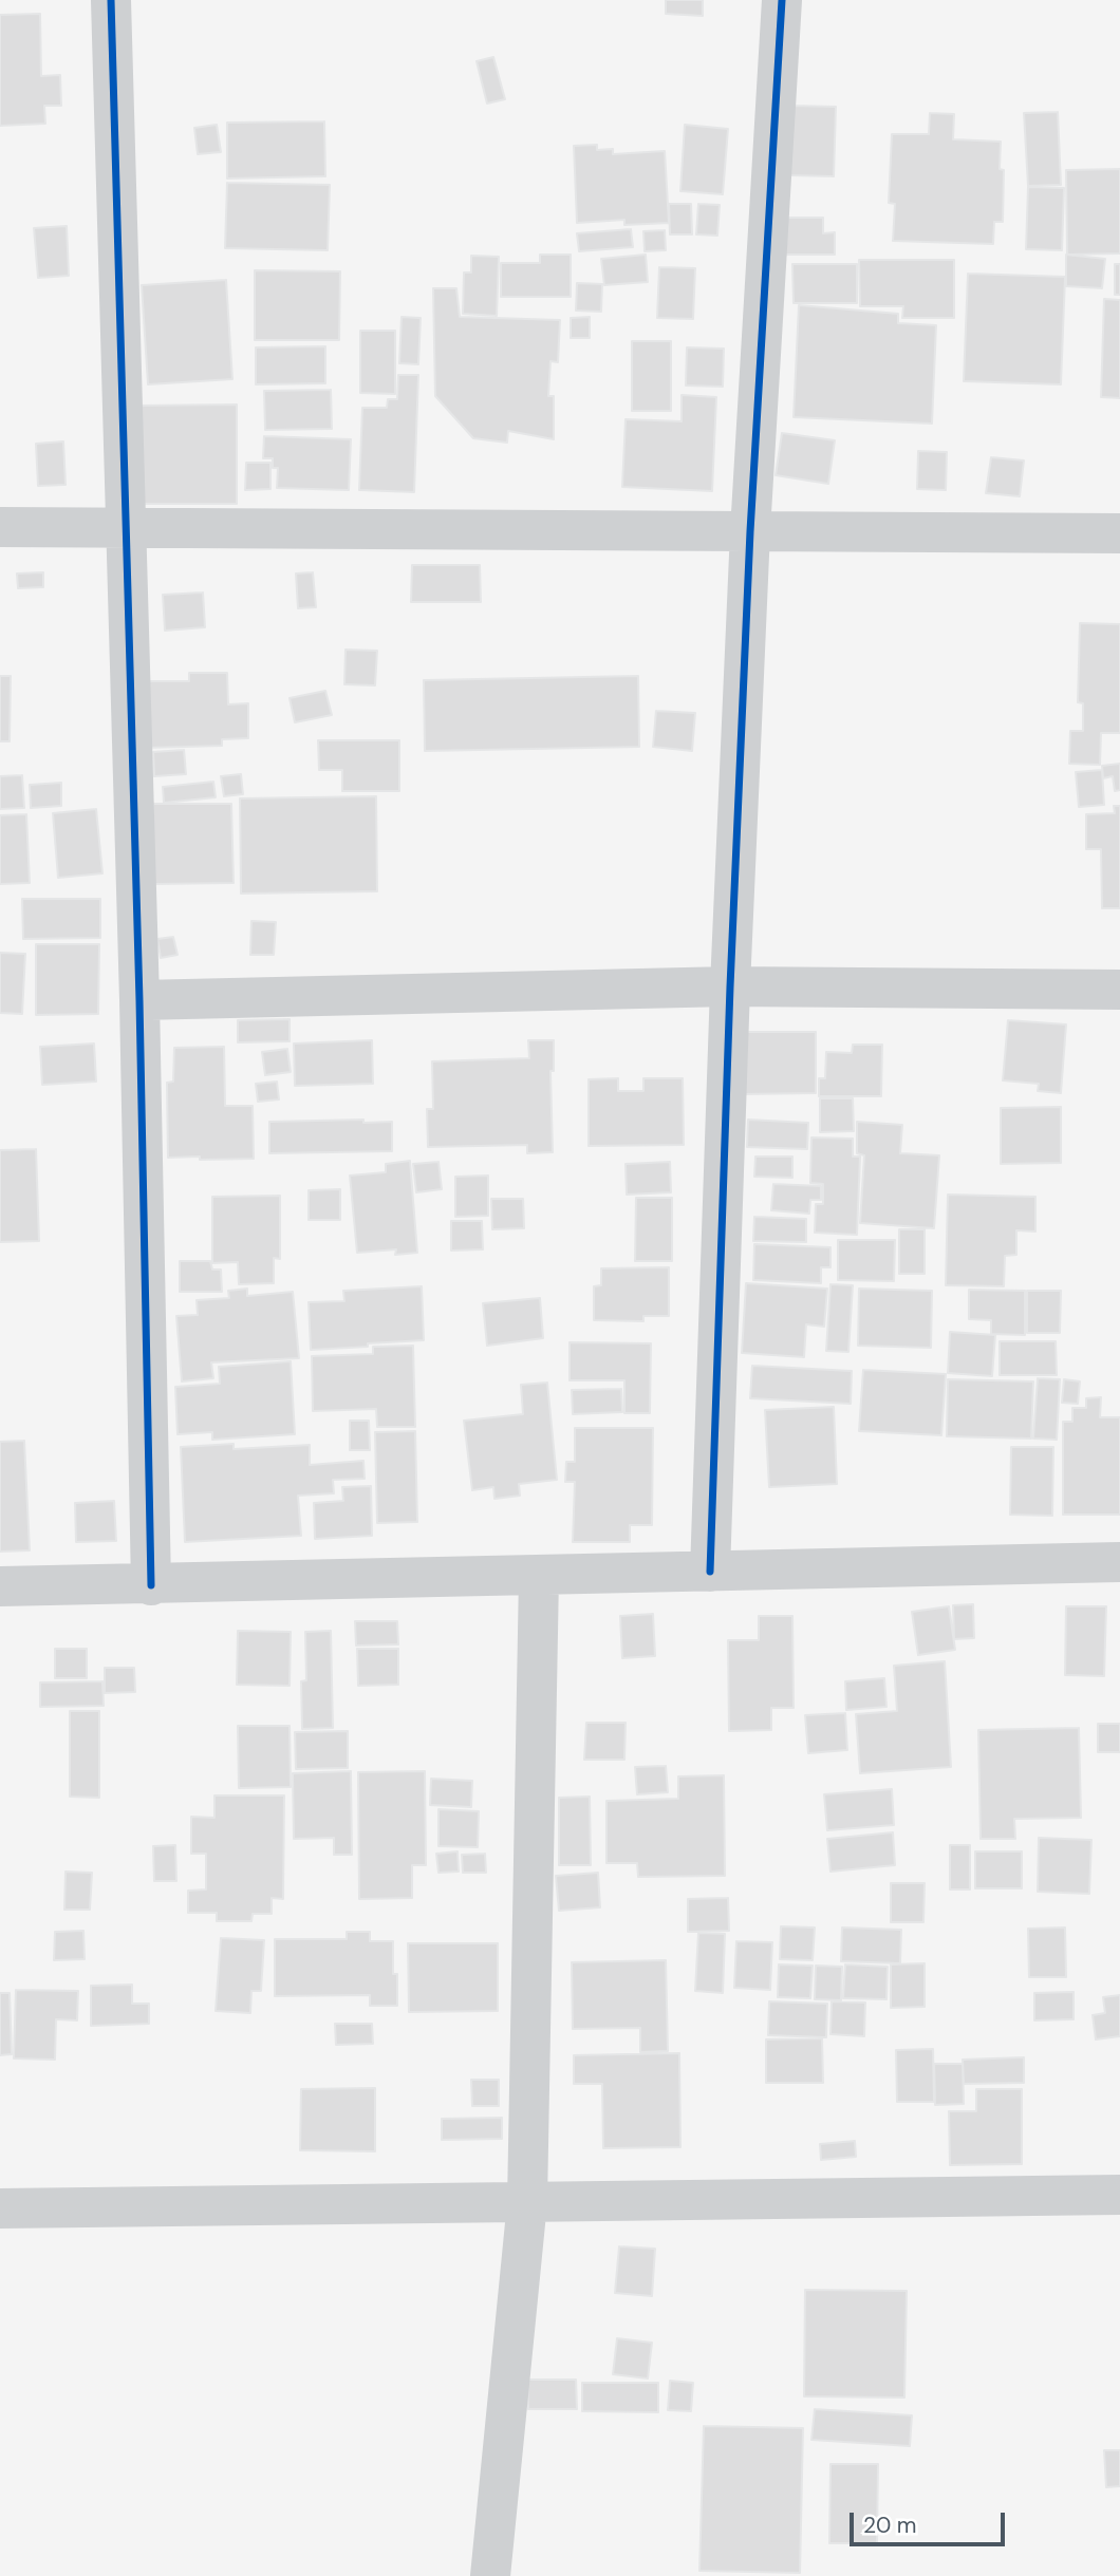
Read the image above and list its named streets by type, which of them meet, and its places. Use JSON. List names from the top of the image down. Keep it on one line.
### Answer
{"scale_bar":"20 m"}
